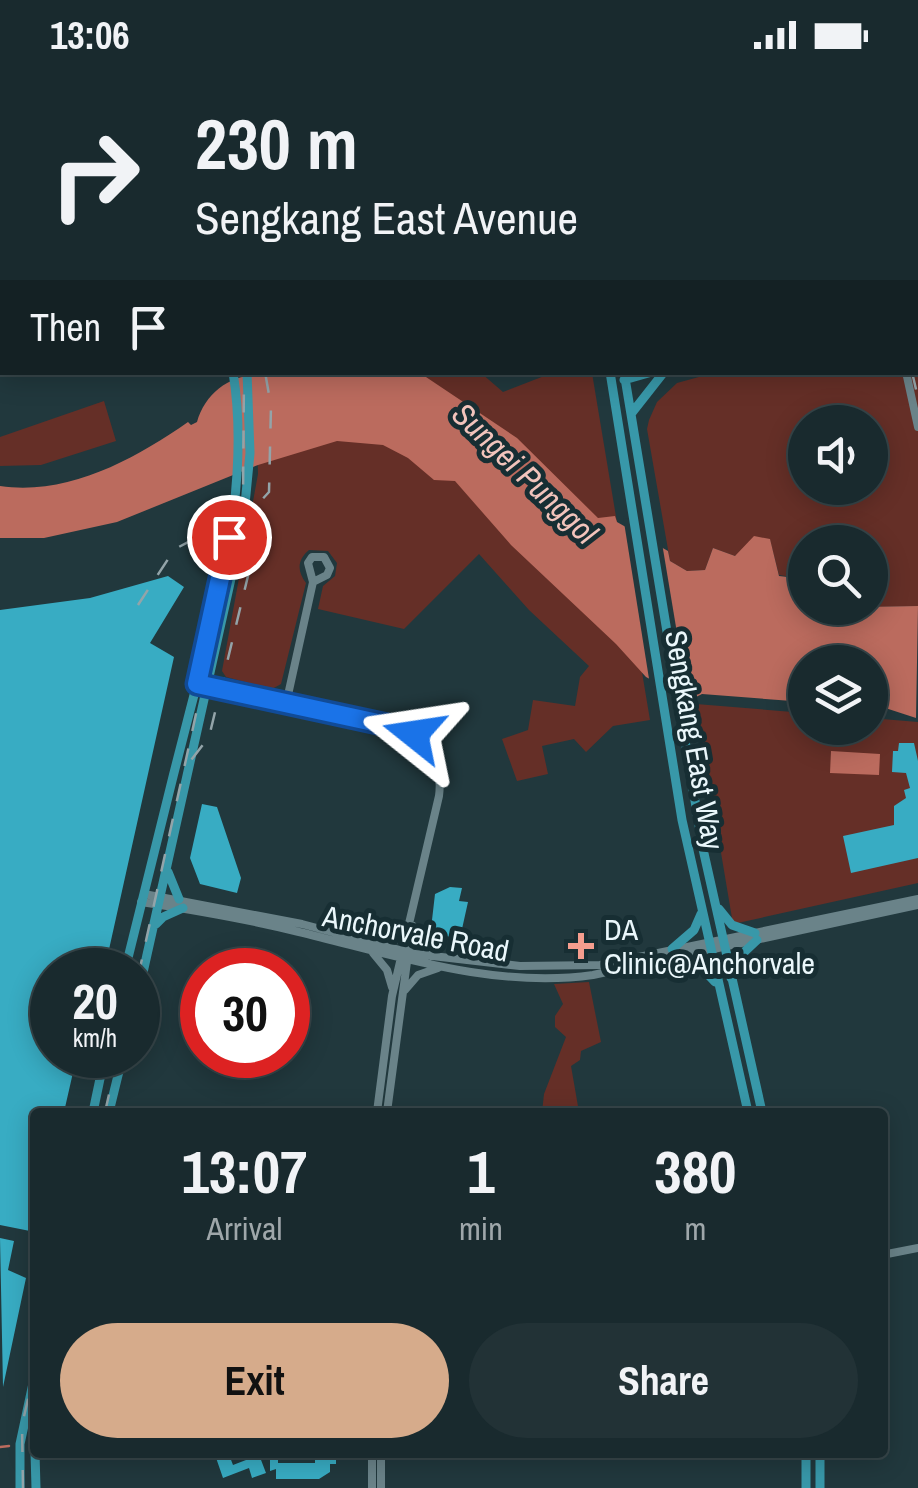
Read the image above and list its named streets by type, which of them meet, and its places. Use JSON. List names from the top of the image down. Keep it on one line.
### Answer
{"streets":{"main road":["Sengkang East Way"],"street":["Anchorvale Road"]},"crossings":[["Sengkang East Way","Anchorvale Road"]],"water":["Sungei Punggol"],"places":{"health":["DA Clinic@Anchorvale"]},"page":{"status":"13:06","turn":["230 m","Sengkang East Avenue"],"then":"Then","speed":"20 km/h","limit":"30","eta":["13:07","Arrival","1","min","380","m"],"buttons":["Exit","Share"]}}
